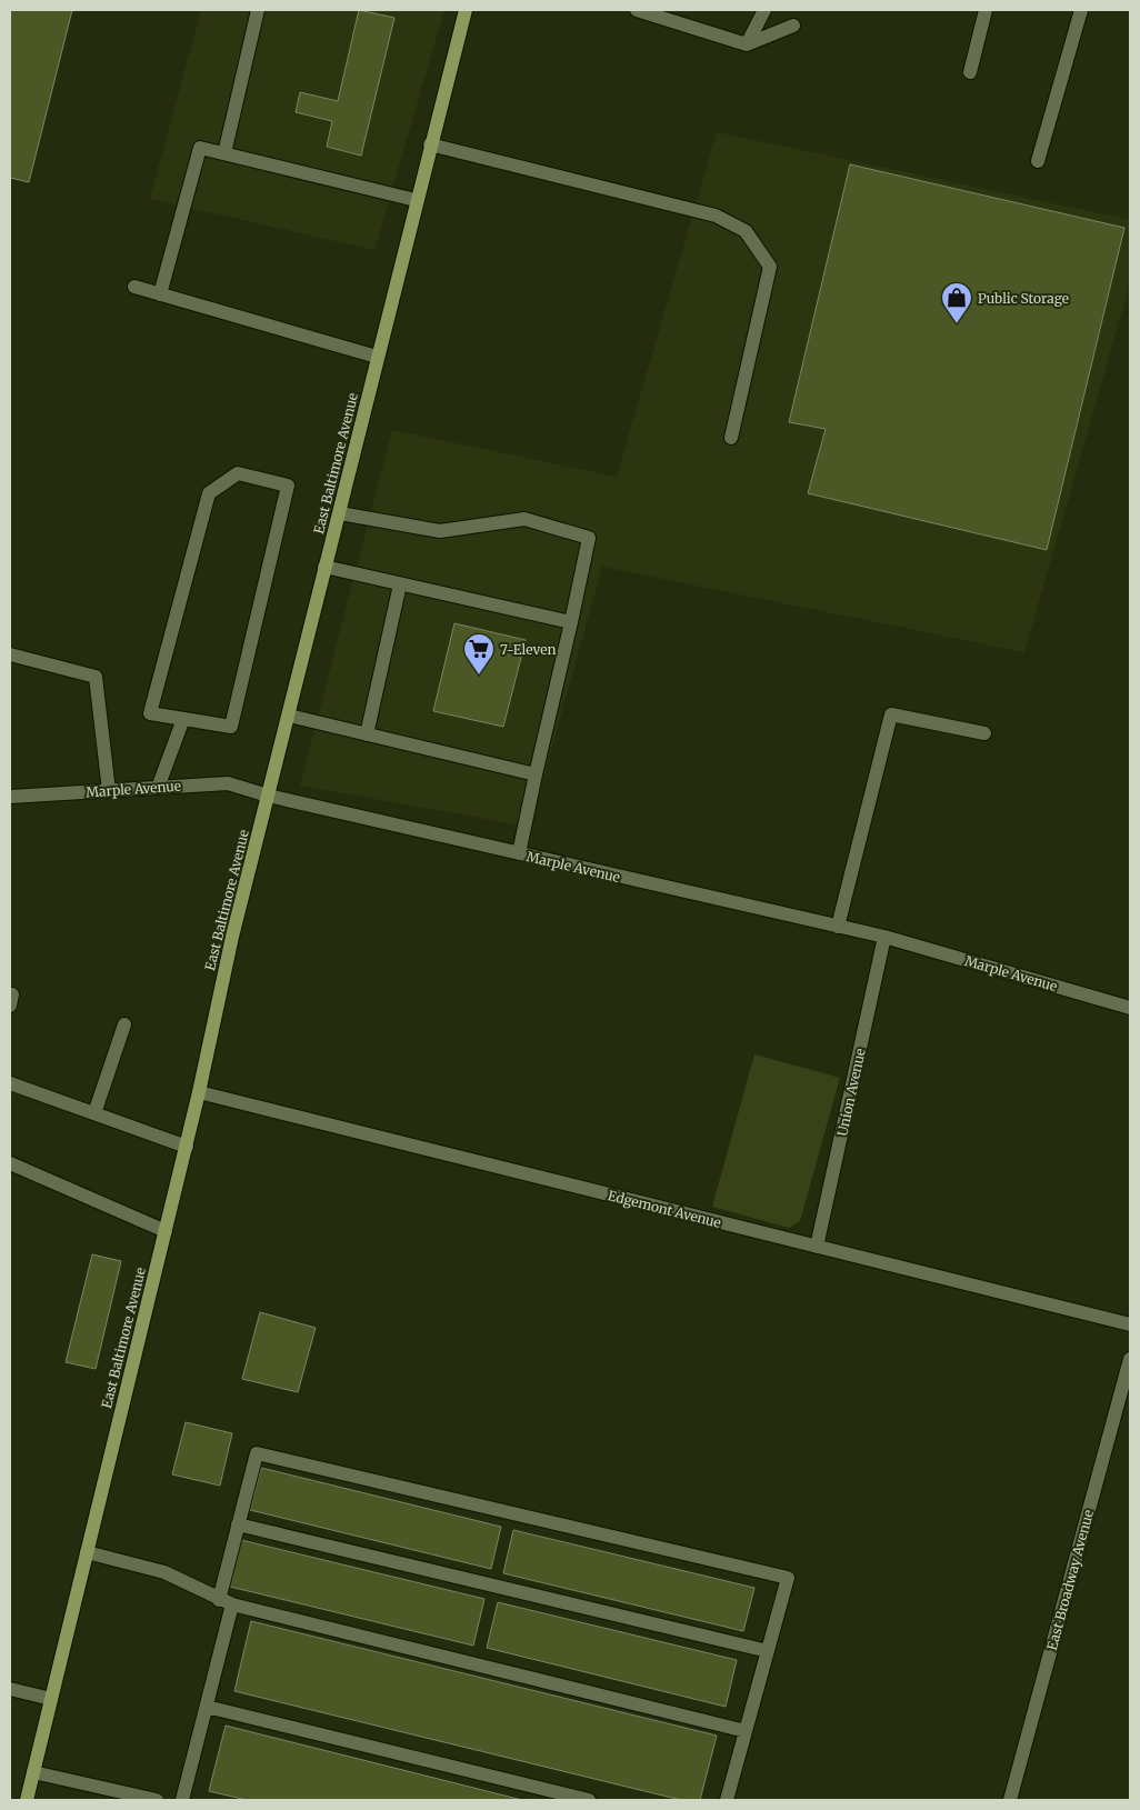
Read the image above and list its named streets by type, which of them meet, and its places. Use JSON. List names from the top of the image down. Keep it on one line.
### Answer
{"streets":{"main road":["East Baltimore Avenue"],"street":["Marple Avenue","Union Avenue","Edgemont Avenue","East Broadway Avenue"]},"crossings":[["East Baltimore Avenue","Marple Avenue"],["East Baltimore Avenue","Edgemont Avenue"],["Marple Avenue","Union Avenue"],["Union Avenue","Edgemont Avenue"]],"places":{"shop":["Public Storage"],"supermarket":["7-Eleven"]}}
